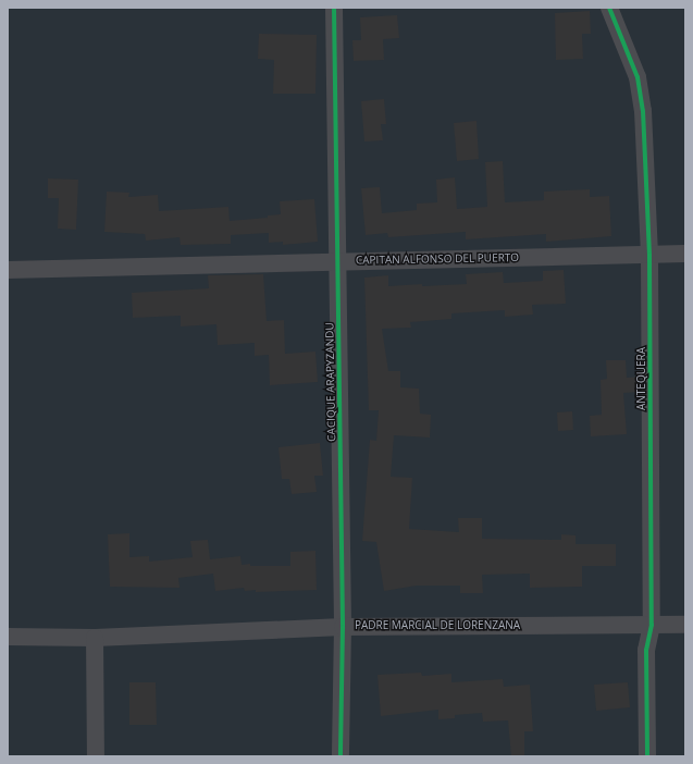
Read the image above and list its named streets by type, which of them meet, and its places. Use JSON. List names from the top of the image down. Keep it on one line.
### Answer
{"streets":{"street":["CAPITAN ALFONSO DEL PUERTO","ANTEQUERA","CACIQUE ARAPYZANDU","PADRE MARCIAL DE LORENZANA"]},"crossings":[["CAPITAN ALFONSO DEL PUERTO","ANTEQUERA"],["CAPITAN ALFONSO DEL PUERTO","CACIQUE ARAPYZANDU"],["ANTEQUERA","PADRE MARCIAL DE LORENZANA"],["CACIQUE ARAPYZANDU","PADRE MARCIAL DE LORENZANA"]]}
